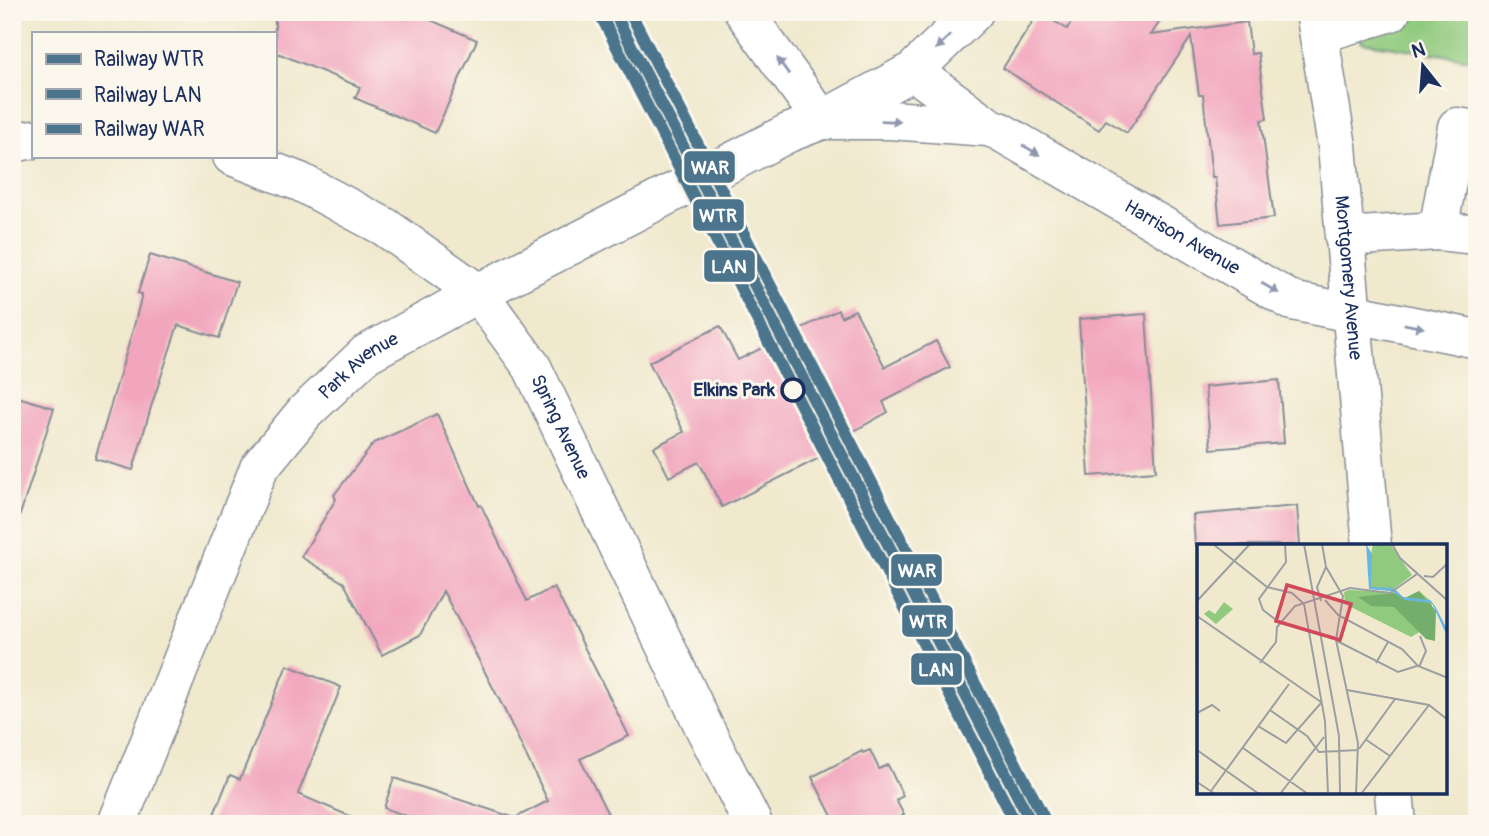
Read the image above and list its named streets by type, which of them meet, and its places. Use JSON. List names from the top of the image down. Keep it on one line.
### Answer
{"streets":{"street":["Harrison Avenue","Montgomery Avenue","Park Avenue","Spring Avenue"]},"crossings":[["Harrison Avenue","Montgomery Avenue"],["Harrison Avenue","Park Avenue"],["Park Avenue","Spring Avenue"]],"one_way":["Harrison Avenue"],"places":["Elkins Park"],"lines":["rail line WTR","rail line WAR","rail line LAN"],"legend":["Railway WTR","Railway LAN","Railway WAR"],"north":"top"}
